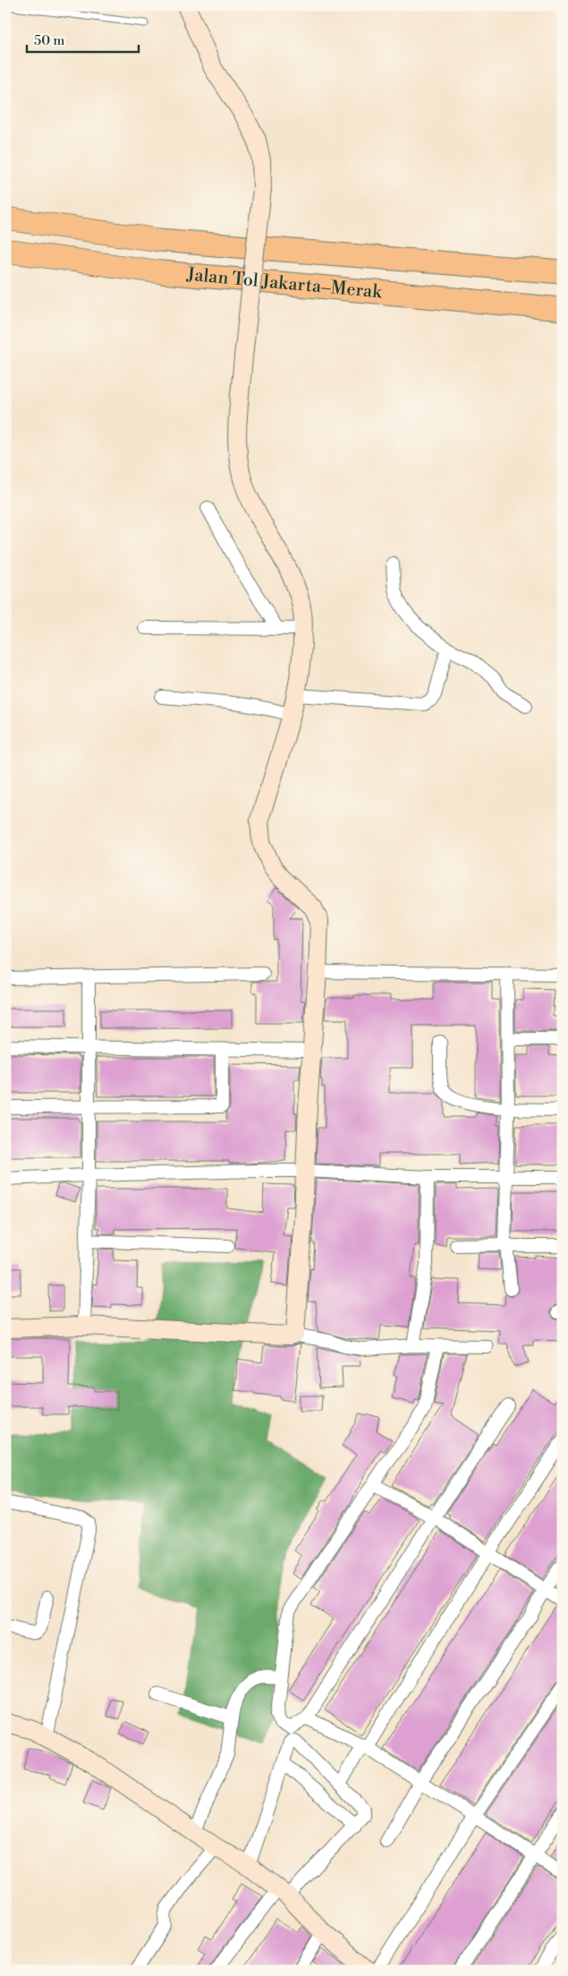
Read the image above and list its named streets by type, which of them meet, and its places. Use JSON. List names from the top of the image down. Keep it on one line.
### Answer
{"streets":{"highway":["Jalan Tol Jakarta–Merak"]},"scale_bar":"50 m"}
